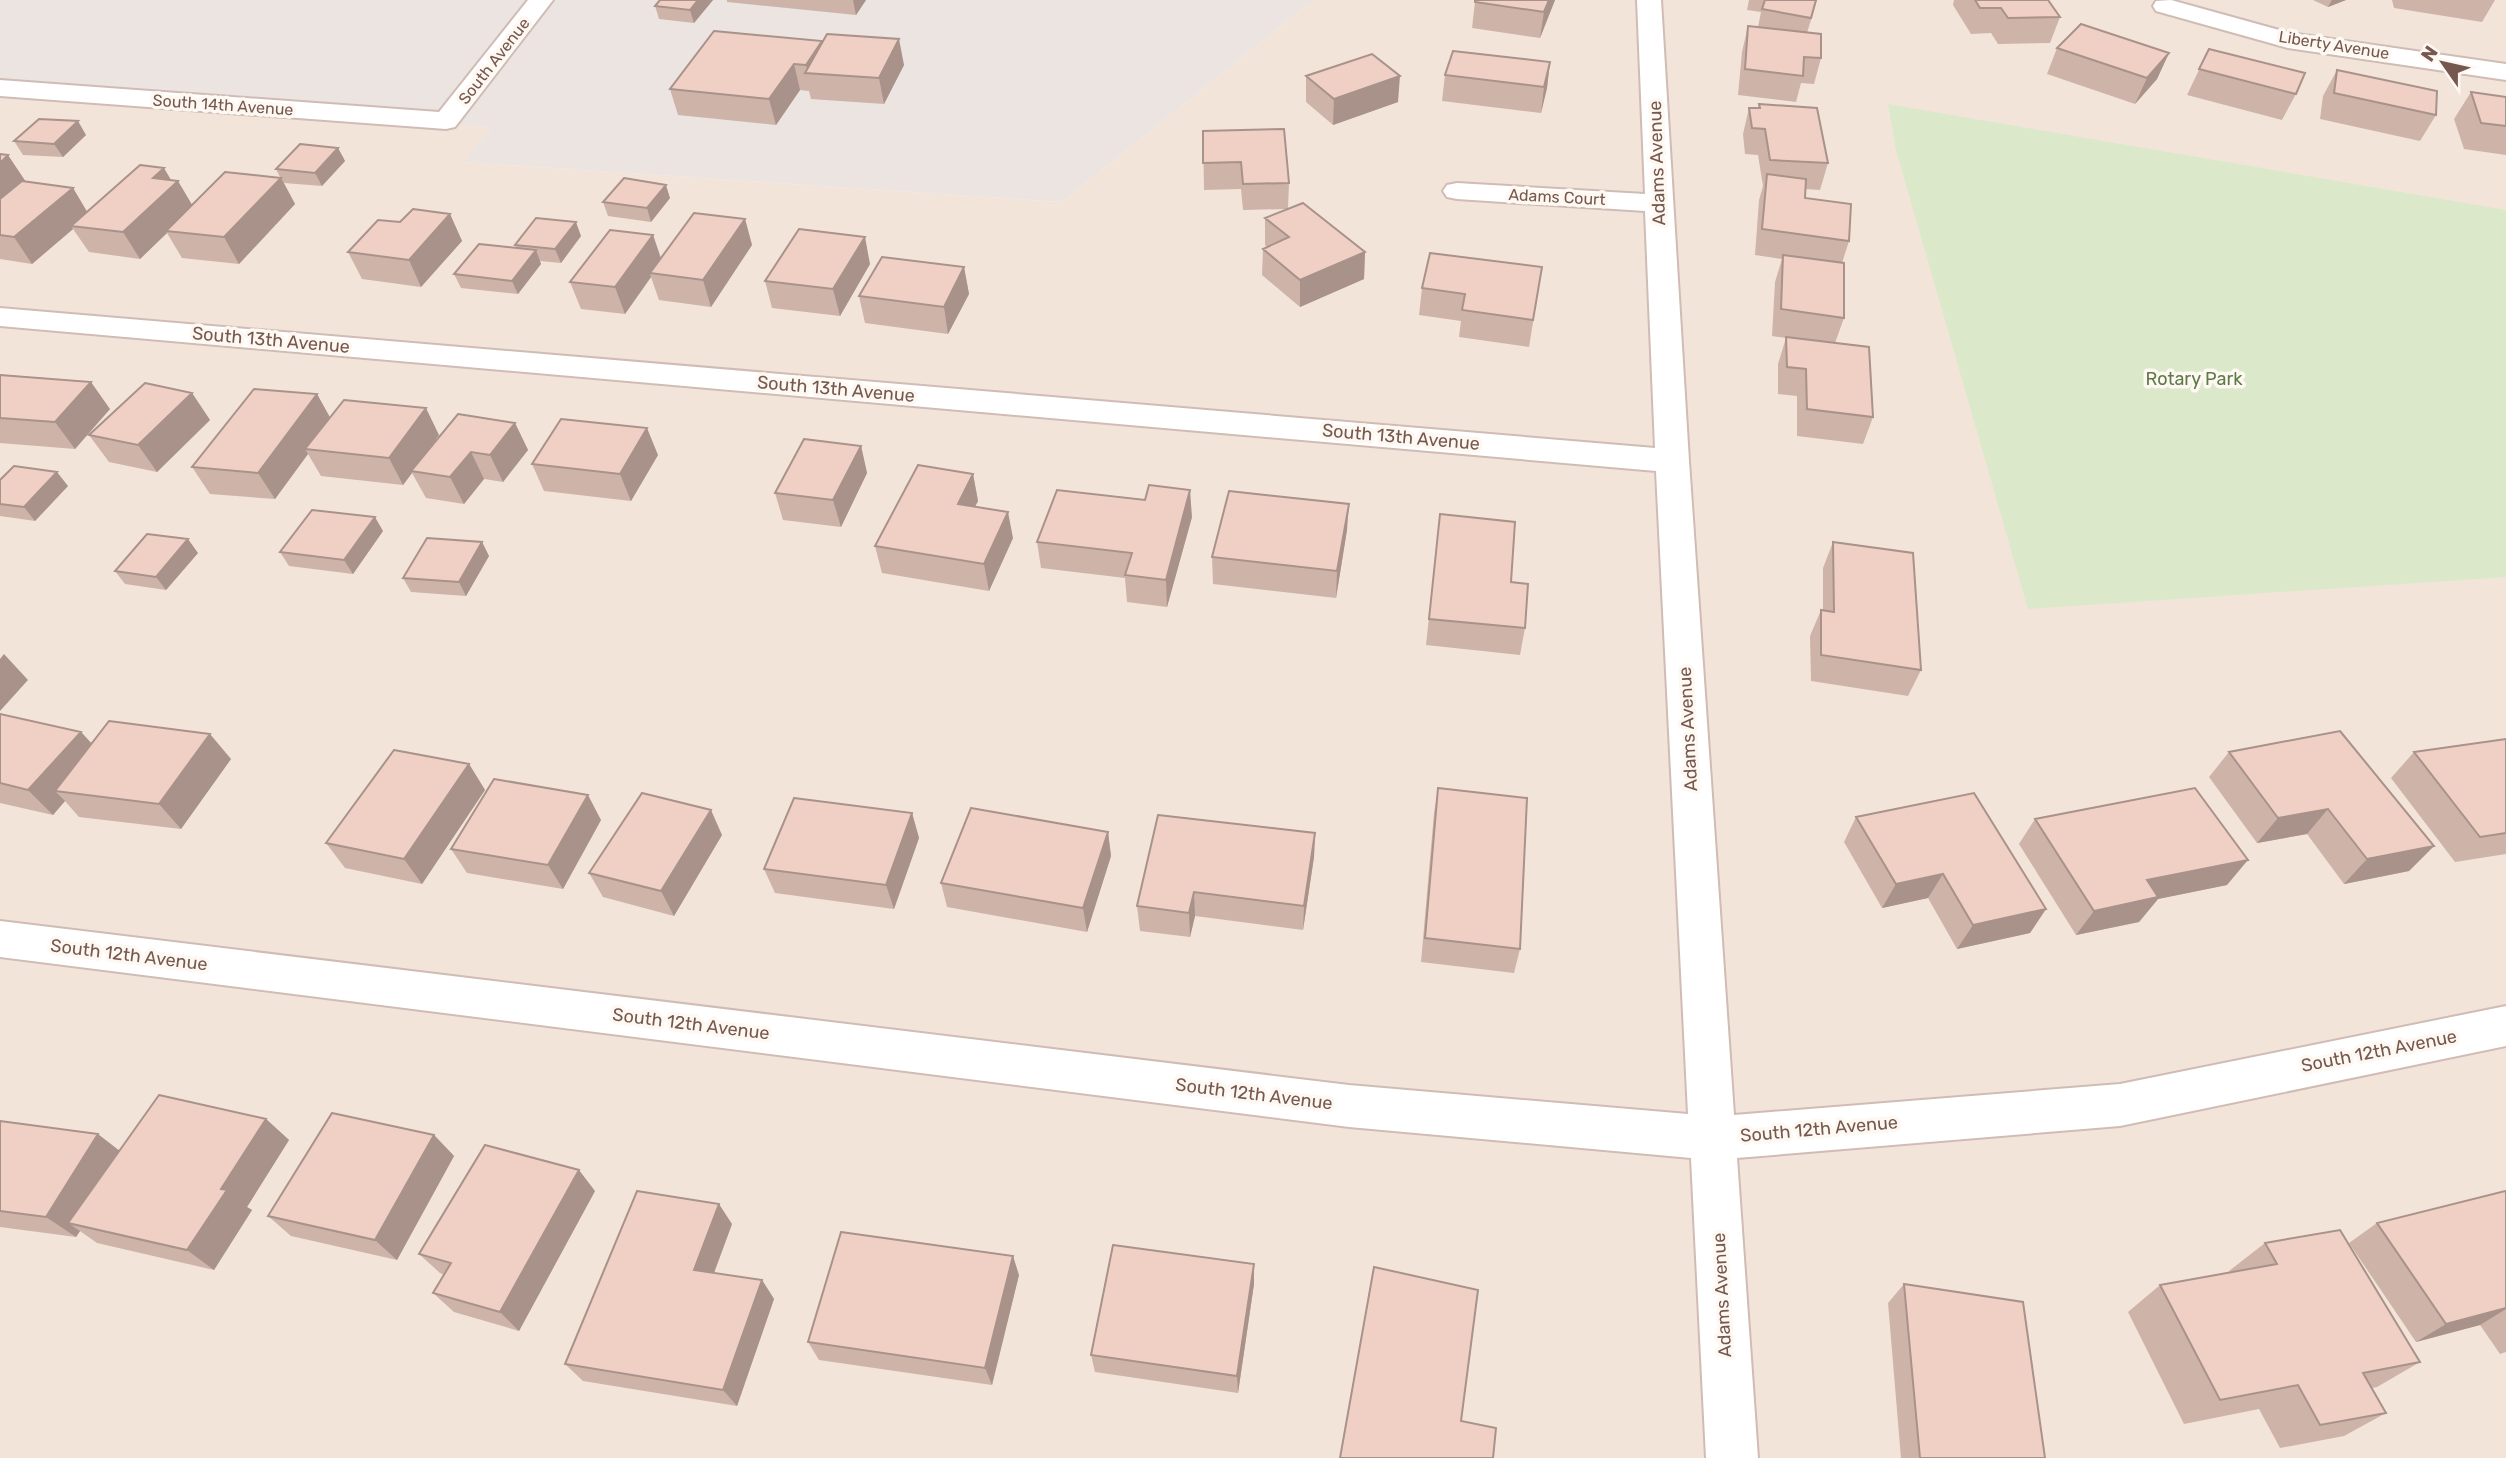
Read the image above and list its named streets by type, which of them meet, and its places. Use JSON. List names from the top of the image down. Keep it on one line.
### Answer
{"streets":{"street":["Liberty Avenue","South Avenue","South 14th Avenue","Adams Avenue","Adams Court","South 13th Avenue","South 12th Avenue"]},"crossings":[["South Avenue","South 14th Avenue"],["Adams Avenue","Adams Court"],["Adams Avenue","South 13th Avenue"],["Adams Avenue","South 12th Avenue"]],"parks":["Rotary Park"],"north":"top left"}
